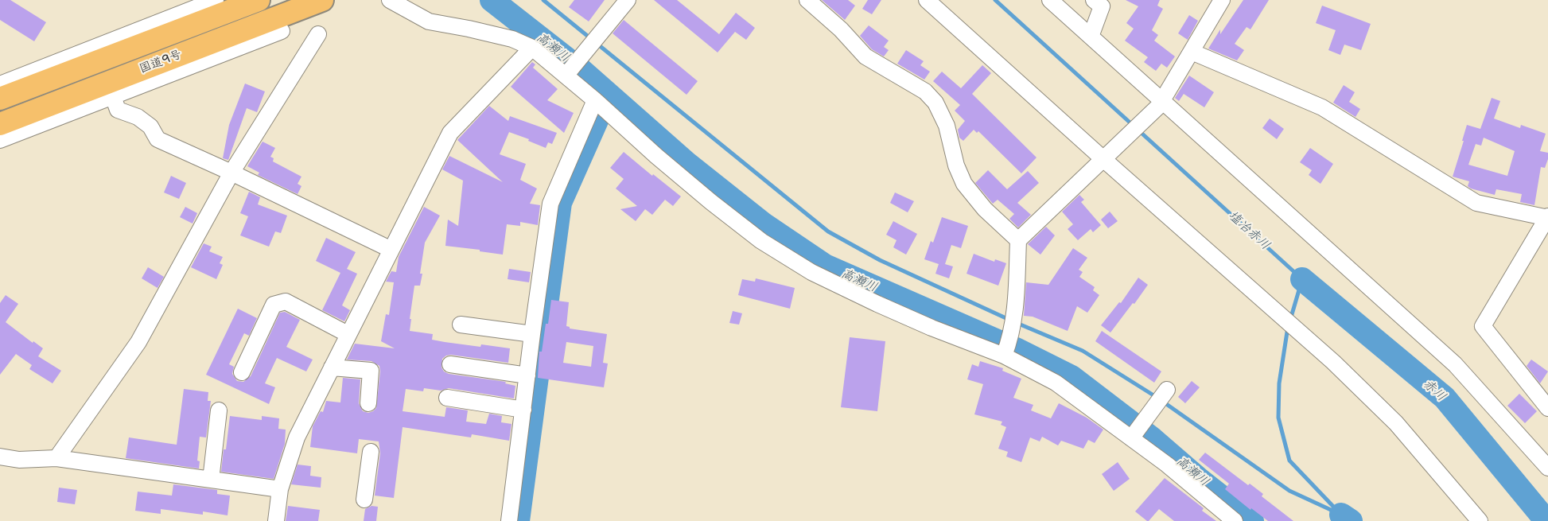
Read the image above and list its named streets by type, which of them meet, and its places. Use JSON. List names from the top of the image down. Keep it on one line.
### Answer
{"streets":{"highway":["国道9号"]},"water":["高瀬川","塩冶赤川","赤川"]}
